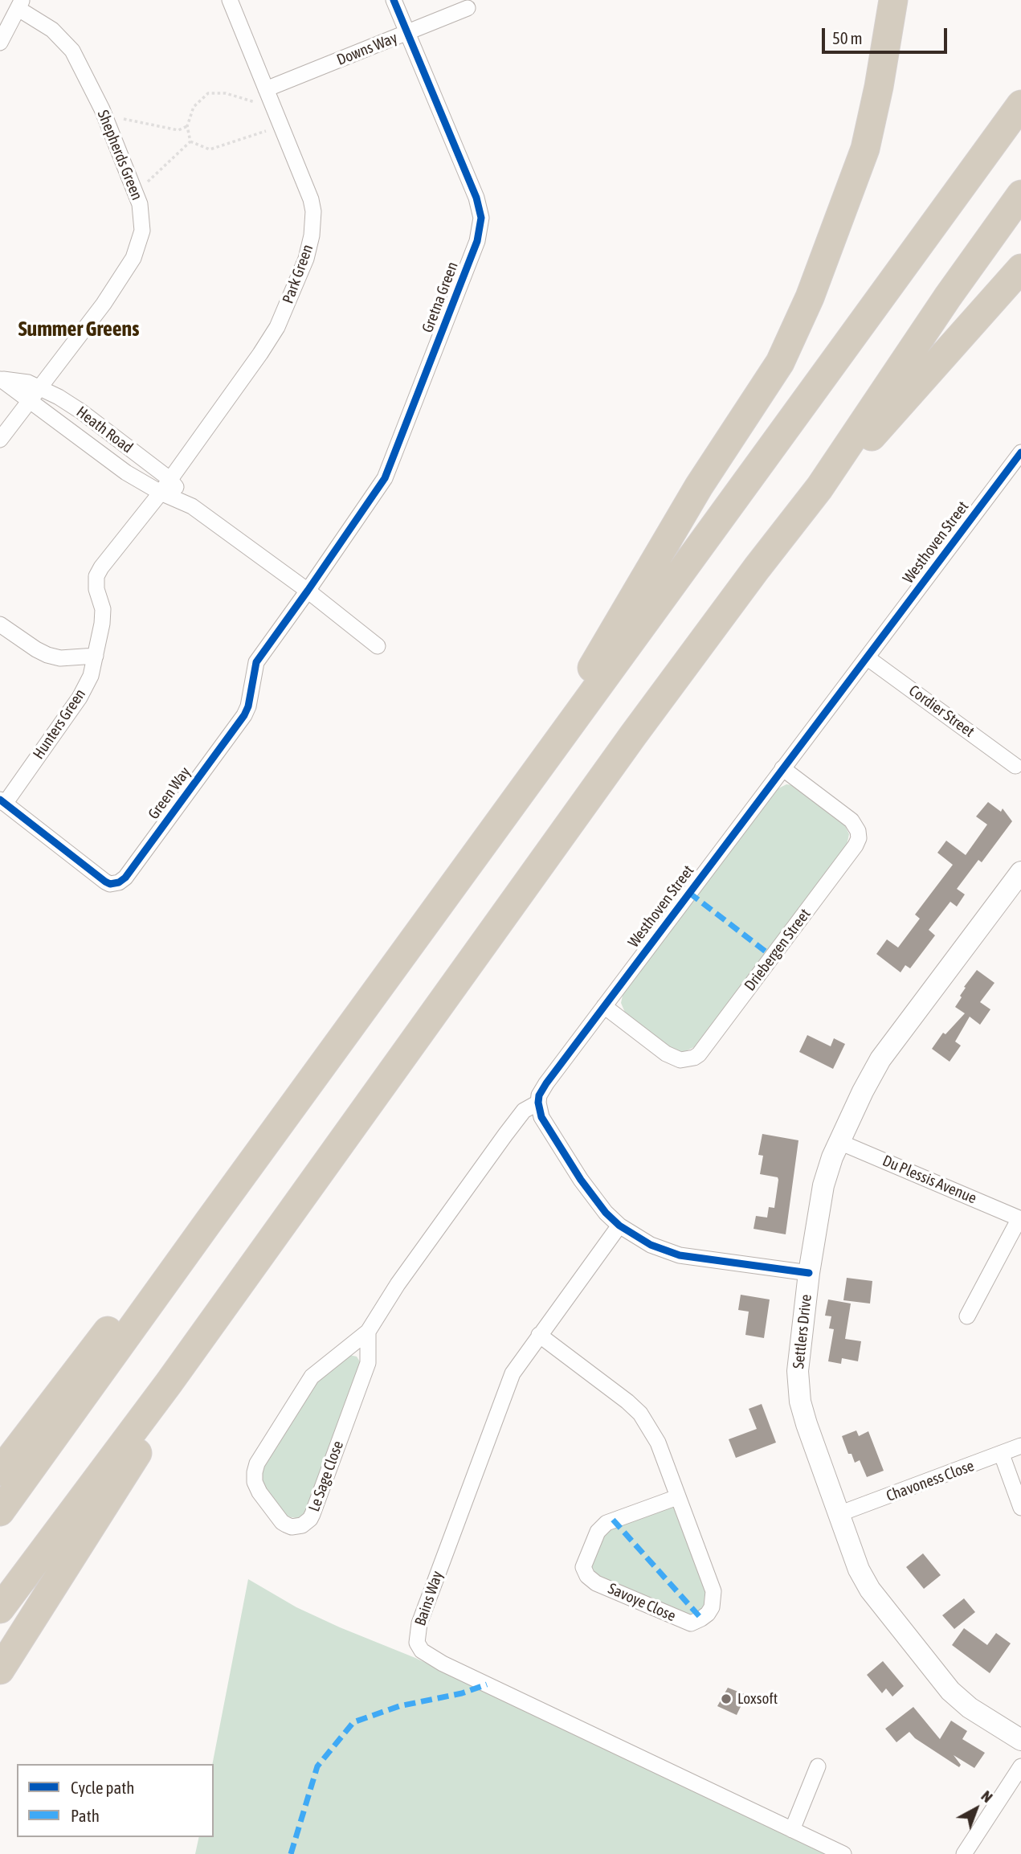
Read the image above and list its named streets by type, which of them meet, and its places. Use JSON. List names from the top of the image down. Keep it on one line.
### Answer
{"streets":{"street":["Downs Way","Shepherds Green","Park Green","Gretna Green","Heath Road","Westhoven Street","Cordier Street","Hunters Green","Green Way","Driebergen Street","Du Plessis Avenue","Settlers Drive","Le Sage Close","Chavoness Close","Bains Way","Savoye Close"]},"crossings":[["Downs Way","Park Green"],["Downs Way","Gretna Green"],["Shepherds Green","Heath Road"],["Park Green","Heath Road"],["Park Green","Hunters Green"],["Gretna Green","Heath Road"],["Gretna Green","Green Way"],["Heath Road","Hunters Green"],["Heath Road","Green Way"],["Westhoven Street","Cordier Street"],["Westhoven Street","Driebergen Street"],["Westhoven Street","Le Sage Close"],["Hunters Green","Green Way"],["Du Plessis Avenue","Settlers Drive"],["Settlers Drive","Chavoness Close"],["Bains Way","Savoye Close"]],"districts":["Summer Greens"],"places":["Loxsoft"],"legend":["Cycle path","Path"],"scale_bar":"50 m","north":"top right"}
